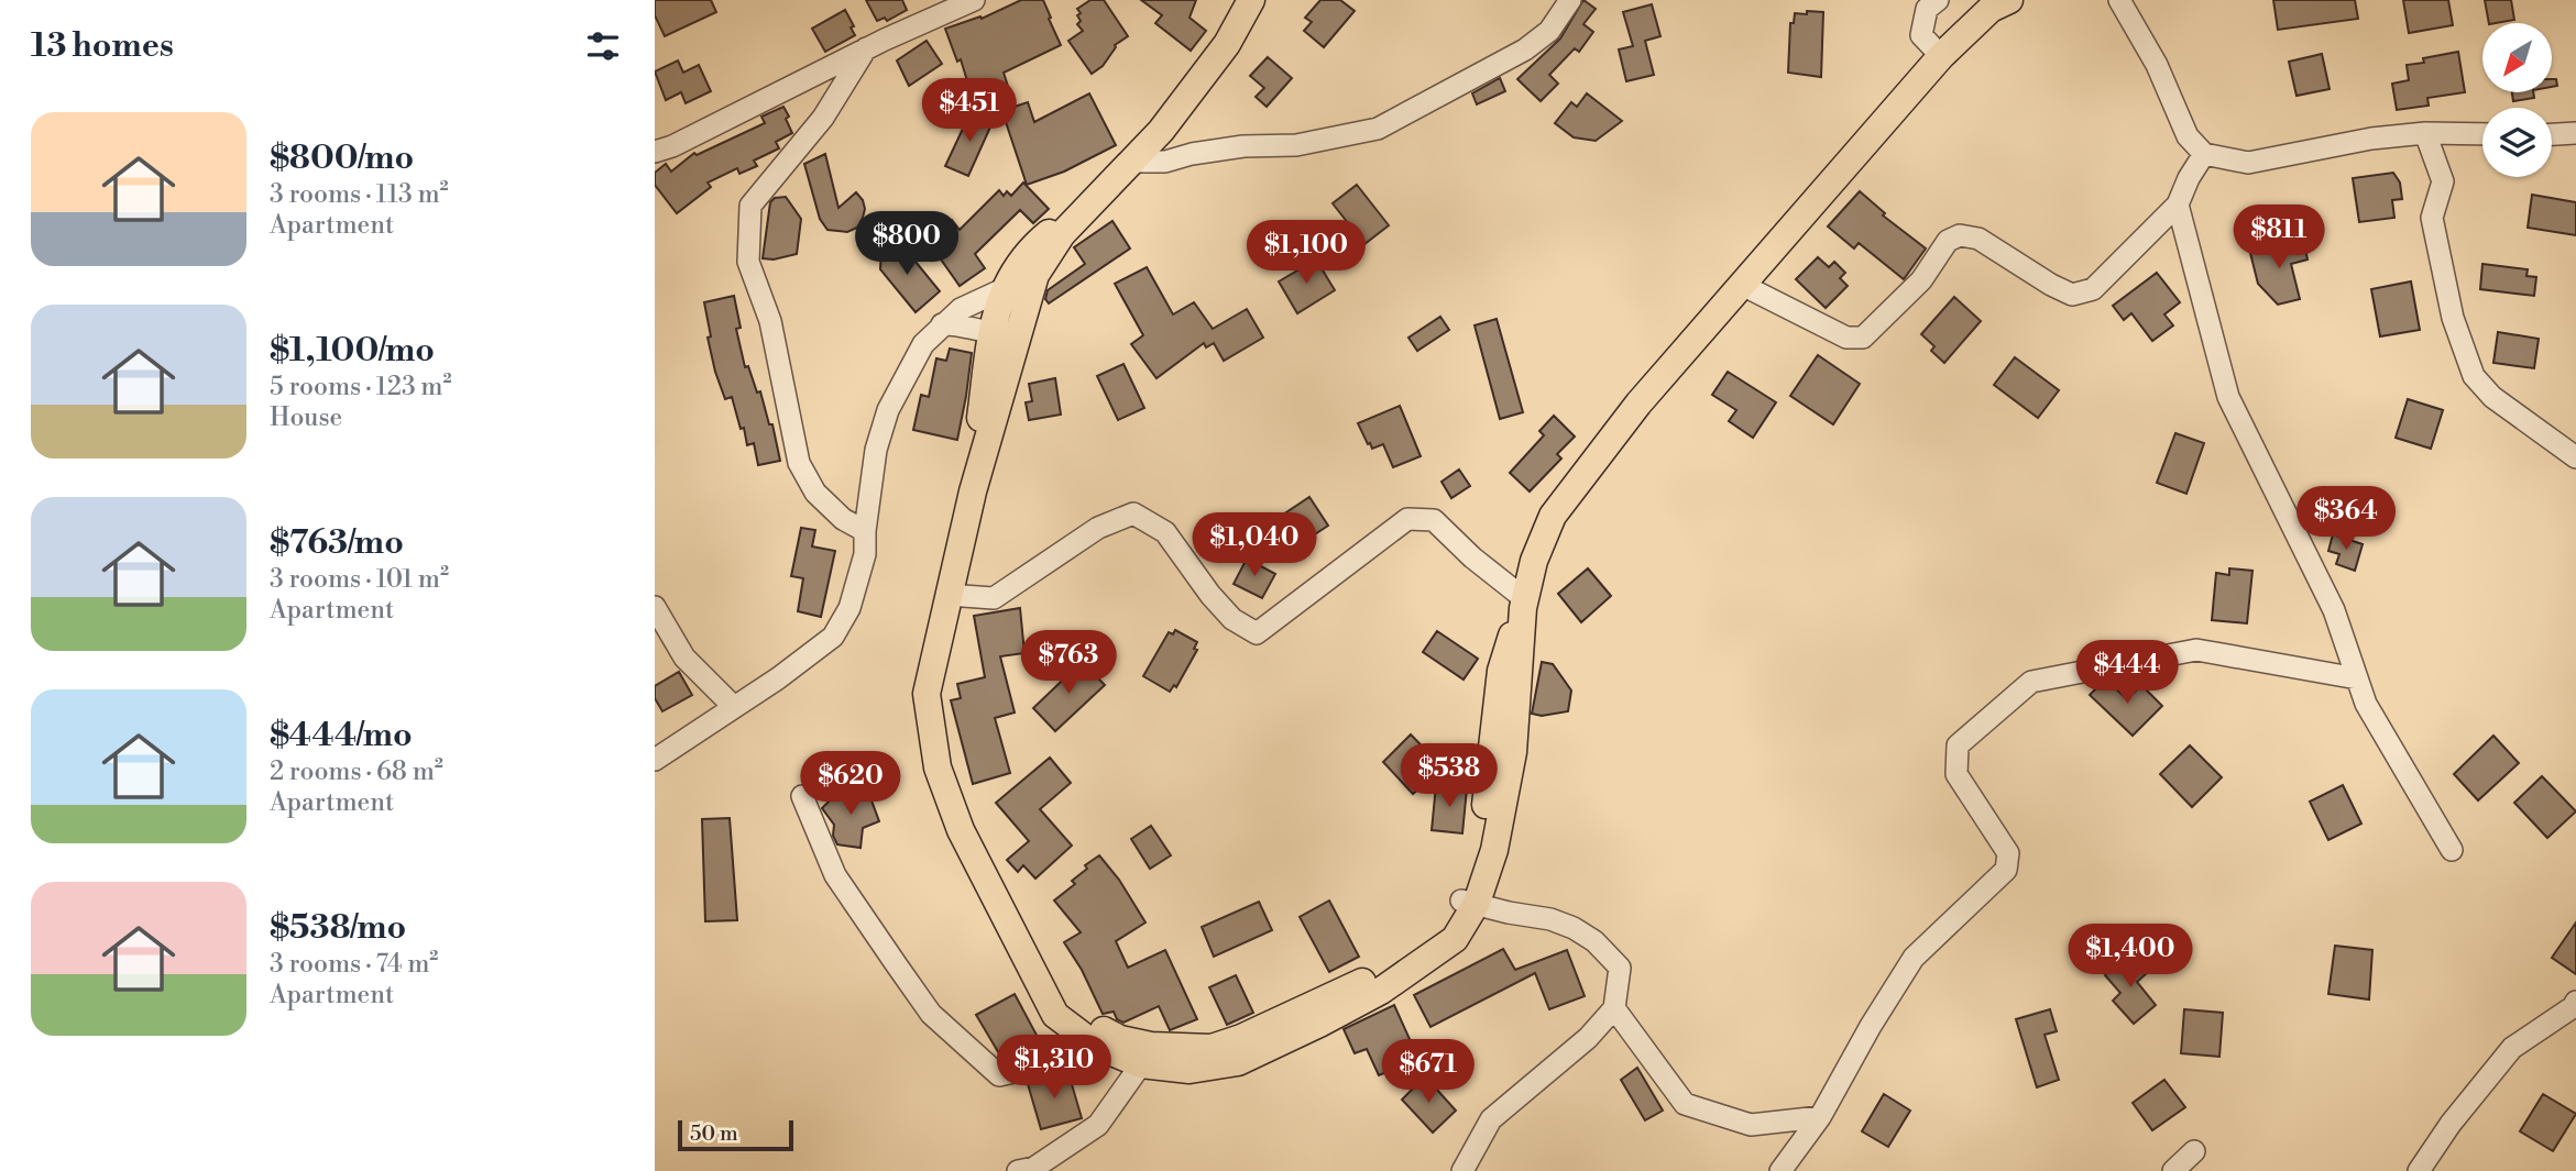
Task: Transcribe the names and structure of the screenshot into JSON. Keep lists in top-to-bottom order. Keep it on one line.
{"scale_bar":"50 m","north":"bottom left","page":{"heading":"13 homes","price":["$451","$811","$800","$1,100","$364","$1,040","$763","$444","$538","$620","$1,400","$1,310","$671"],"list":[{"name":"$800/mo","note":"3 rooms · 113 m² · Apartment"},{"name":"$1,100/mo","note":"5 rooms · 123 m² · House"},{"name":"$763/mo","note":"3 rooms · 101 m² · Apartment"},{"name":"$444/mo","note":"2 rooms · 68 m² · Apartment"},{"name":"$538/mo","note":"3 rooms · 74 m² · Apartment"}],"scale":"50 m"}}
